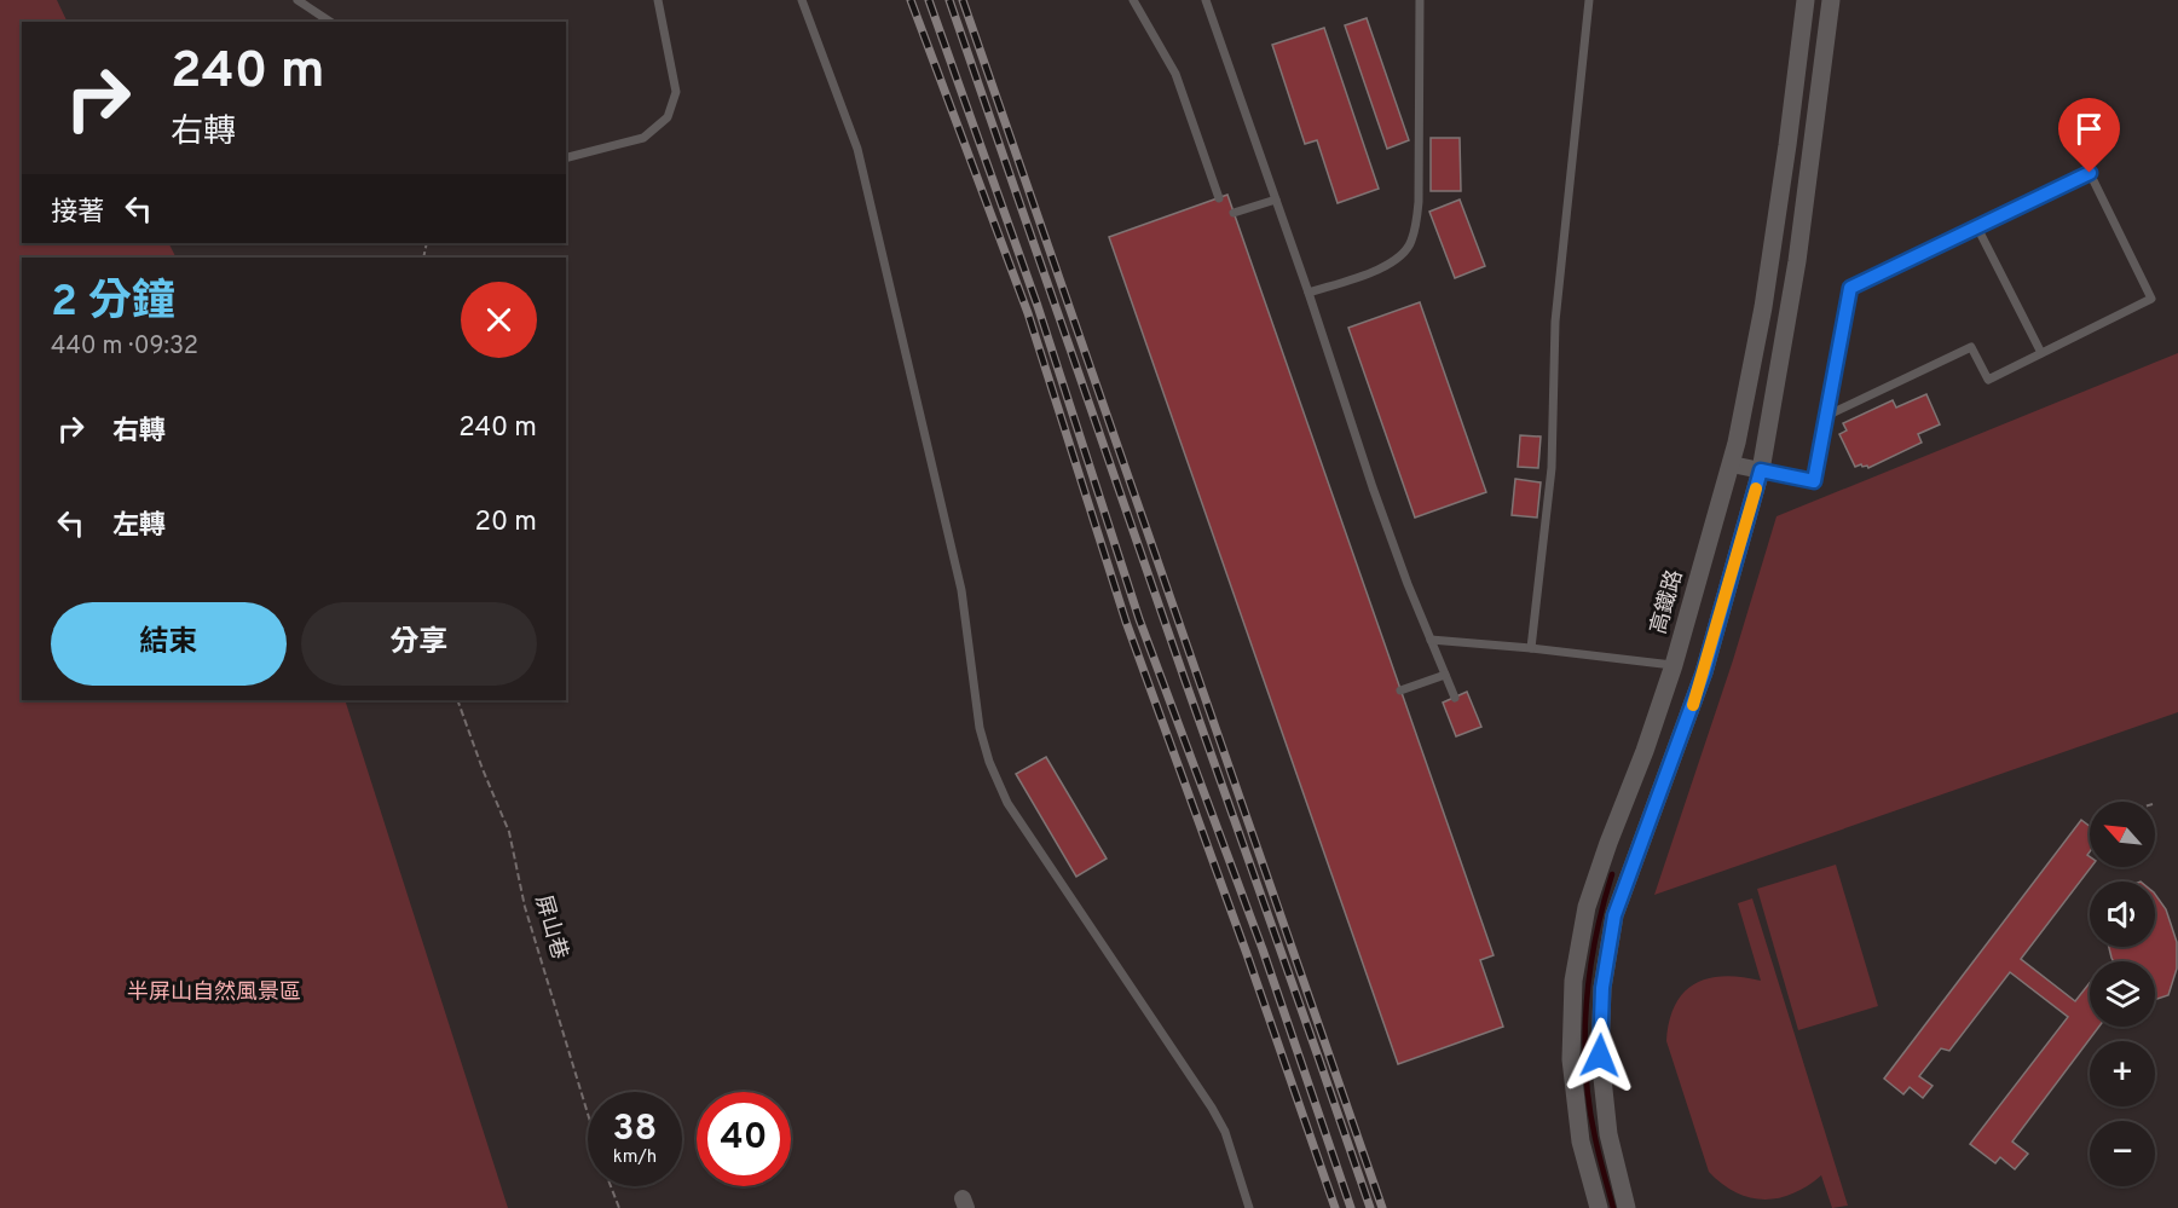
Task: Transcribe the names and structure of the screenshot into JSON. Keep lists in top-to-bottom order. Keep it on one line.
{"streets":{"street":["高鐵路"],"path":["屏山巷"]},"parks":["半屏山自然風景區"],"north":"top left","page":{"turn":["240 m","右轉"],"then":"接著","heading":["2 分鐘","440 m · 09:32"],"list":[{"name":"右轉","value":"240 m"},{"name":"左轉","value":"20 m"}],"buttons":["結束","分享"],"map_buttons":["+","−"],"speed":"38 km/h","limit":"40"}}
